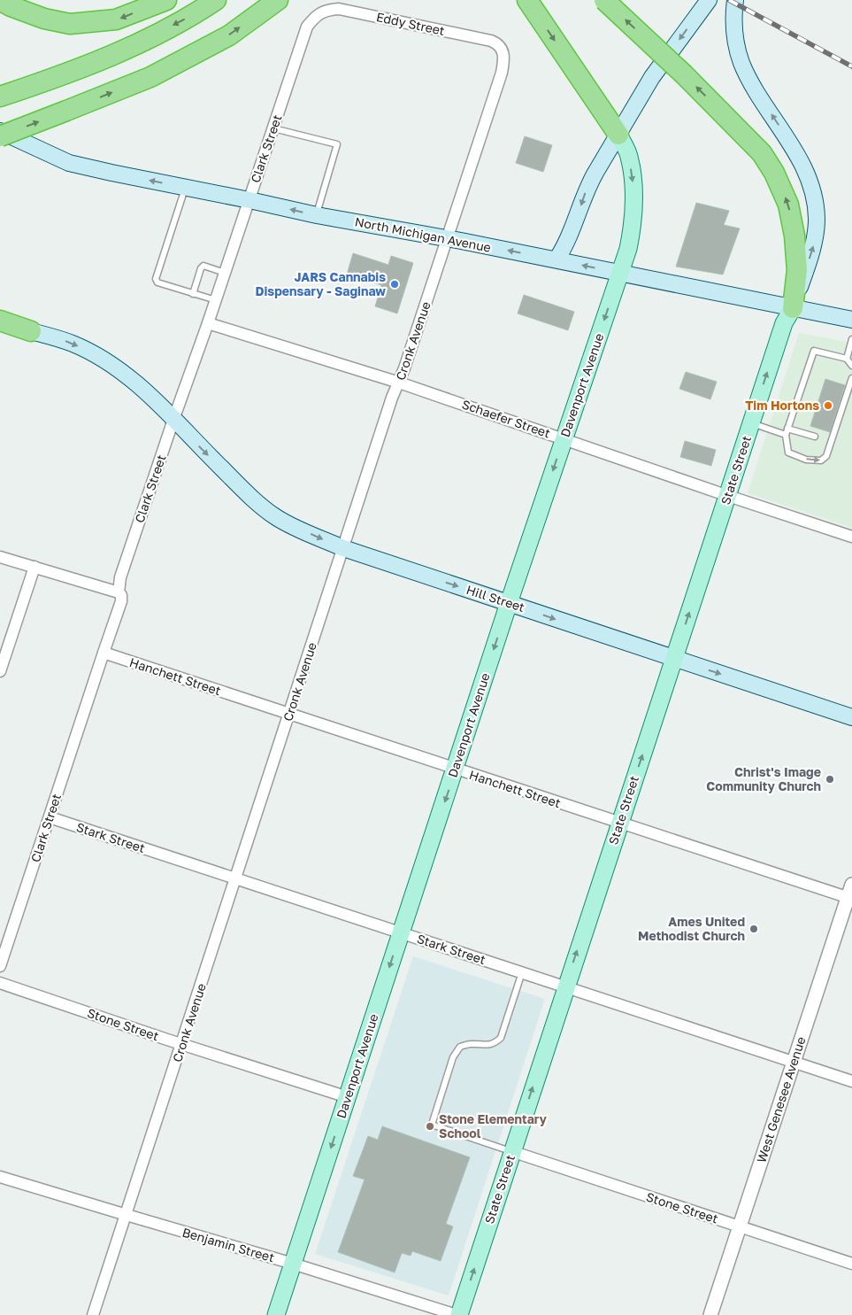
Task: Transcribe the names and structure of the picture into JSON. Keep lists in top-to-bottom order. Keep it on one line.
{"streets":{"main road":["North Michigan Avenue","Davenport Avenue","State Street","Hill Street"],"street":["Eddy Street","Clark Street","Cronk Avenue","Schaefer Street","Hanchett Street","Stark Street","Stone Street","West Genesee Avenue","Benjamin Street"]},"crossings":[["Eddy Street","Clark Street"],["Eddy Street","Cronk Avenue"],["Clark Street","North Michigan Avenue"],["Clark Street","Schaefer Street"],["Clark Street","Hill Street"],["Clark Street","Hanchett Street"],["Clark Street","Stark Street"],["North Michigan Avenue","Cronk Avenue"],["North Michigan Avenue","Davenport Avenue"],["North Michigan Avenue","State Street"],["Cronk Avenue","Schaefer Street"],["Cronk Avenue","Hill Street"],["Cronk Avenue","Hanchett Street"],["Cronk Avenue","Stark Street"],["Cronk Avenue","Stone Street"],["Cronk Avenue","Benjamin Street"],["Davenport Avenue","Schaefer Street"],["Davenport Avenue","Hill Street"],["Davenport Avenue","Hanchett Street"],["Davenport Avenue","Stark Street"],["Davenport Avenue","Stone Street"],["Davenport Avenue","Benjamin Street"],["Schaefer Street","State Street"],["State Street","Hill Street"],["State Street","Hanchett Street"],["State Street","Stark Street"],["State Street","Stone Street"],["State Street","Benjamin Street"],["Hanchett Street","West Genesee Avenue"],["Stark Street","West Genesee Avenue"],["Stone Street","West Genesee Avenue"]],"one_way":["North Michigan Avenue","Davenport Avenue","State Street","Hill Street"],"places":["JARS Cannabis Dispensary - Saginaw","Tim Hortons","Christ's Image Community Church","Ames United Methodist Church","Stone Elementary School"]}
